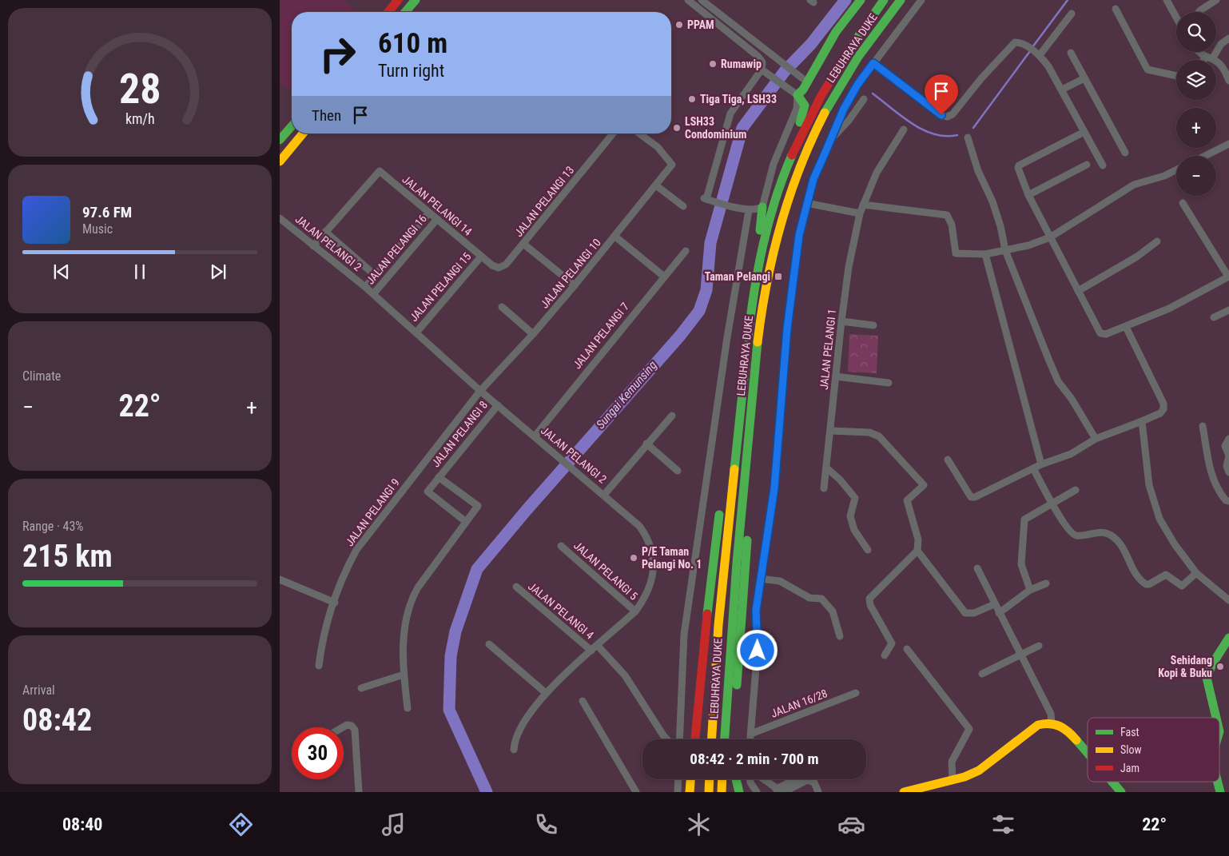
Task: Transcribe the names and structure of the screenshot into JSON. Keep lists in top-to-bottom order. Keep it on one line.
{"streets":{"main road":["LEBUHRAYA DUKE"],"street":["JALAN PELANGI 13","JALAN PELANGI 14","JALAN PELANGI 2","JALAN PELANGI 16","JALAN PELANGI 10","JALAN PELANGI 15","JALAN PELANGI 7","JALAN PELANGI 1","JALAN PELANGI 8","JALAN PELANGI 9","JALAN PELANGI 5","JALAN PELANGI 4","JALAN 16/28"]},"crossings":[["JALAN PELANGI 13","JALAN PELANGI 14"],["JALAN PELANGI 13","JALAN PELANGI 15"],["JALAN PELANGI 14","JALAN PELANGI 16"],["JALAN PELANGI 14","JALAN PELANGI 15"],["JALAN PELANGI 2","JALAN PELANGI 16"],["JALAN PELANGI 2","JALAN PELANGI 10"],["JALAN PELANGI 2","JALAN PELANGI 15"],["JALAN PELANGI 2","JALAN PELANGI 7"],["JALAN PELANGI 2","JALAN PELANGI 8"],["JALAN PELANGI 2","JALAN PELANGI 9"],["JALAN PELANGI 2","JALAN PELANGI 5"],["JALAN PELANGI 2","JALAN PELANGI 4"],["JALAN PELANGI 10","JALAN PELANGI 9"]],"water":["Sungai Kemunsing"],"places":{"other":["PPAM","Rumawip","Tiga Tiga, LSH33","LSH33 Condominium","P/E Taman Pelangi No. 1","Sehidang Kopi & Buku"],"transit":["Taman Pelangi"]},"legend":["Fast","Slow","Jam"],"page":{"map_buttons":["+","−"],"turn":["610 m","Turn right"],"then":"Then","song":["97.6 FM","Music"],"tile":["Climate",["Range · 43%","215 km"],["Arrival","08:42"]],"heat":["−","22°","+"],"limit":"30","trip":"08:42 · 2 min · 700 m","tabs":["08:40","22°"],"gauge":["28","km/h"]}}
